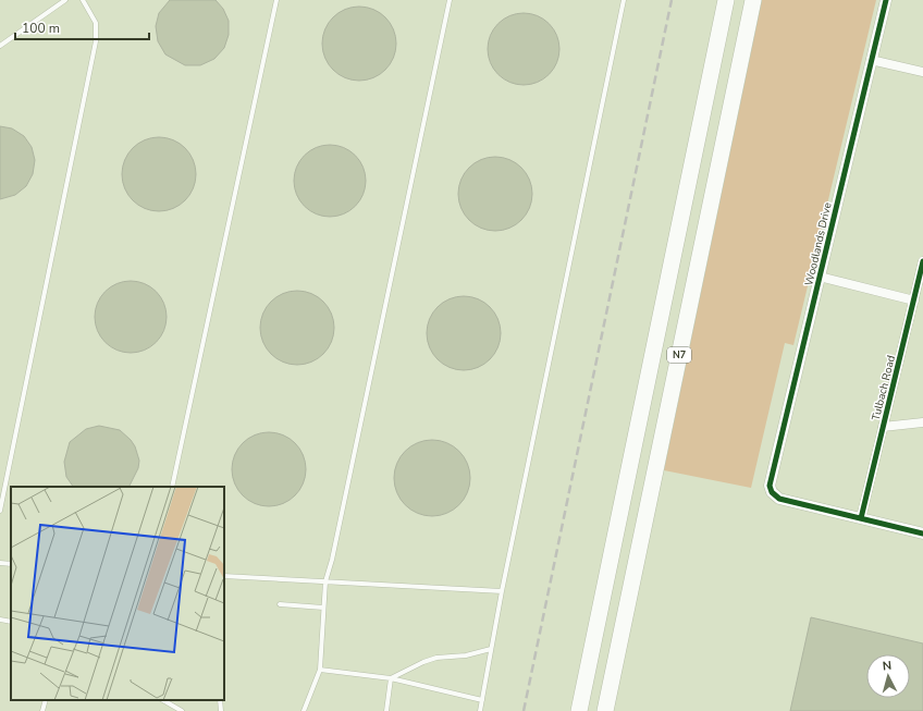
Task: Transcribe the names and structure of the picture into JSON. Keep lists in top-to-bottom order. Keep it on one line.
{"streets":{"highway":["N7"],"street":["Woodlands Drive","Tulbach Road"]},"crossings":[["Woodlands Drive","Tulbach Road"]],"scale_bar":"100 m","north":"top"}
